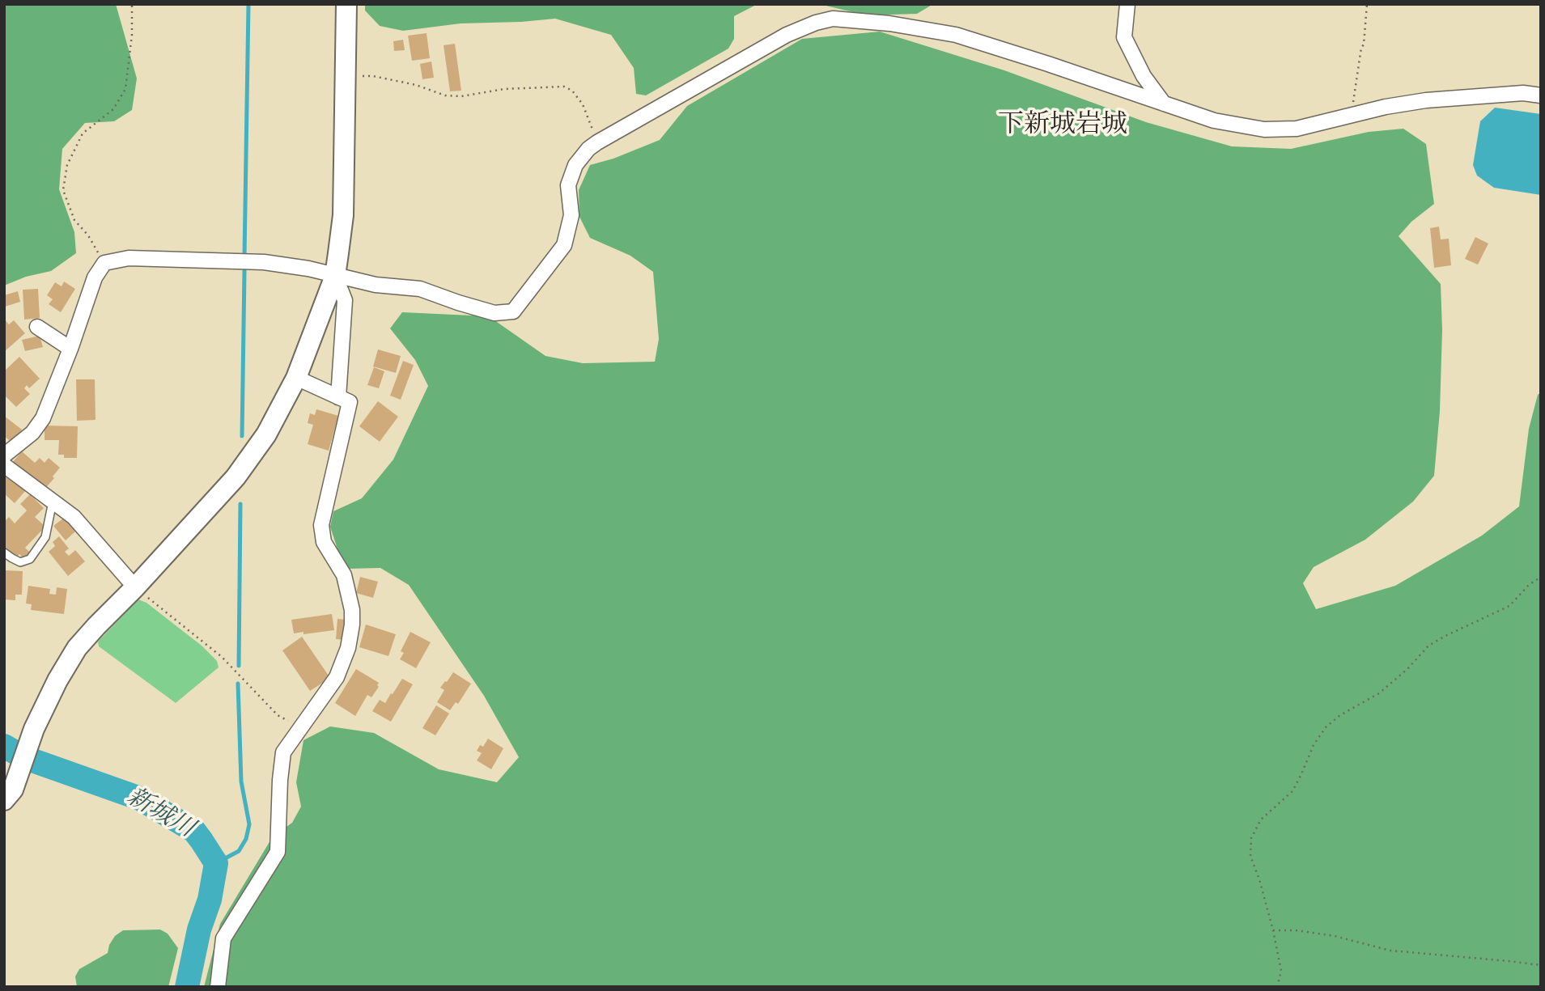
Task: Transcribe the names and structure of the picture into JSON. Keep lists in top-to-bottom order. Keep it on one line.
{"districts":["下新城岩城"],"water":["新城川"]}
